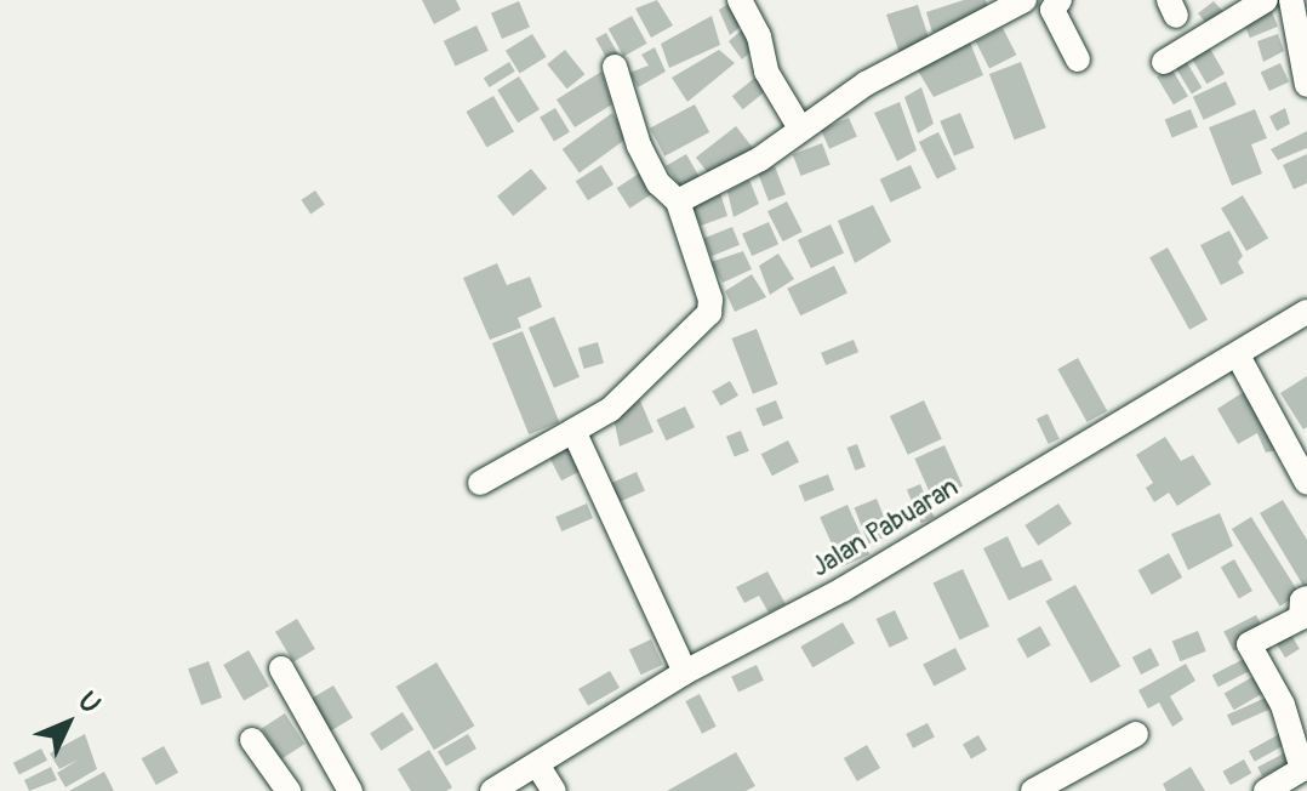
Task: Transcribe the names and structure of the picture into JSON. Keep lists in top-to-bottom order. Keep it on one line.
{"streets":{"street":["Jalan Pabuaran"]},"north":"top right"}
